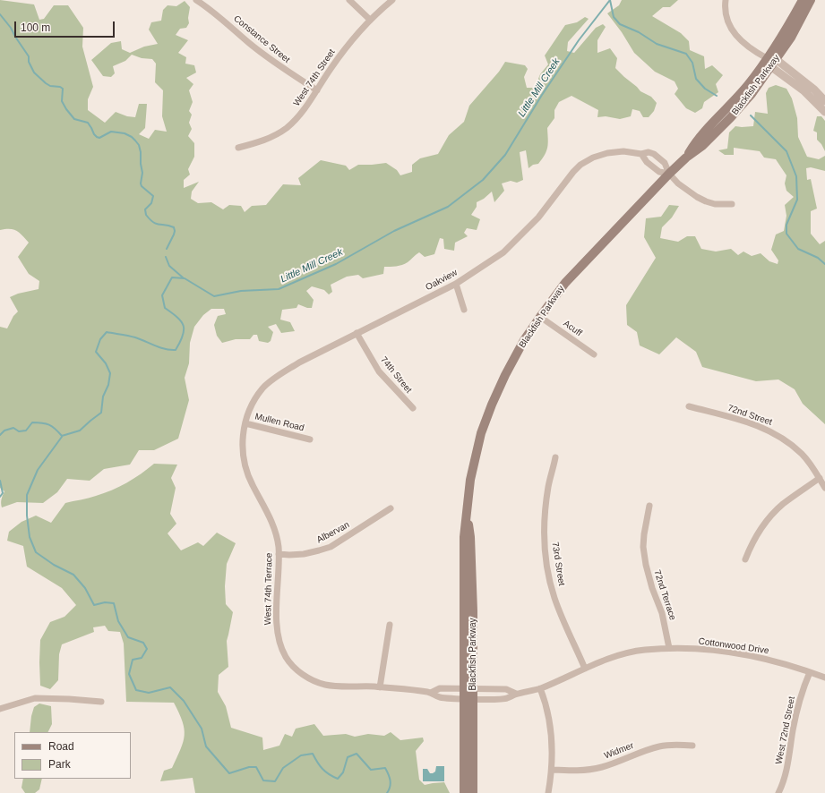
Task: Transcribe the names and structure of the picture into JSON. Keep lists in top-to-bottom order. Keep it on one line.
{"streets":{"main road":["Blackfish Parkway"],"street":["Constance Street","West 74th Street","Oakview","Acuff","74th Street","72nd Street","Mullen Road","Albervan","73rd Street","West 74th Terrace","72nd Terrace","Cottonwood Drive","West 72nd Street","Widmer"]},"crossings":[["Constance Street","West 74th Street"],["Blackfish Parkway","Oakview"],["Blackfish Parkway","Acuff"],["Blackfish Parkway","Cottonwood Drive"],["Oakview","74th Street"],["Oakview","Mullen Road"],["Oakview","West 74th Terrace"],["Mullen Road","West 74th Terrace"],["Albervan","West 74th Terrace"],["73rd Street","Cottonwood Drive"],["West 74th Terrace","Cottonwood Drive"],["72nd Terrace","Cottonwood Drive"],["Cottonwood Drive","West 72nd Street"]],"water":["Little Mill Creek"],"legend":["Road","Park"],"scale_bar":"100 m"}
